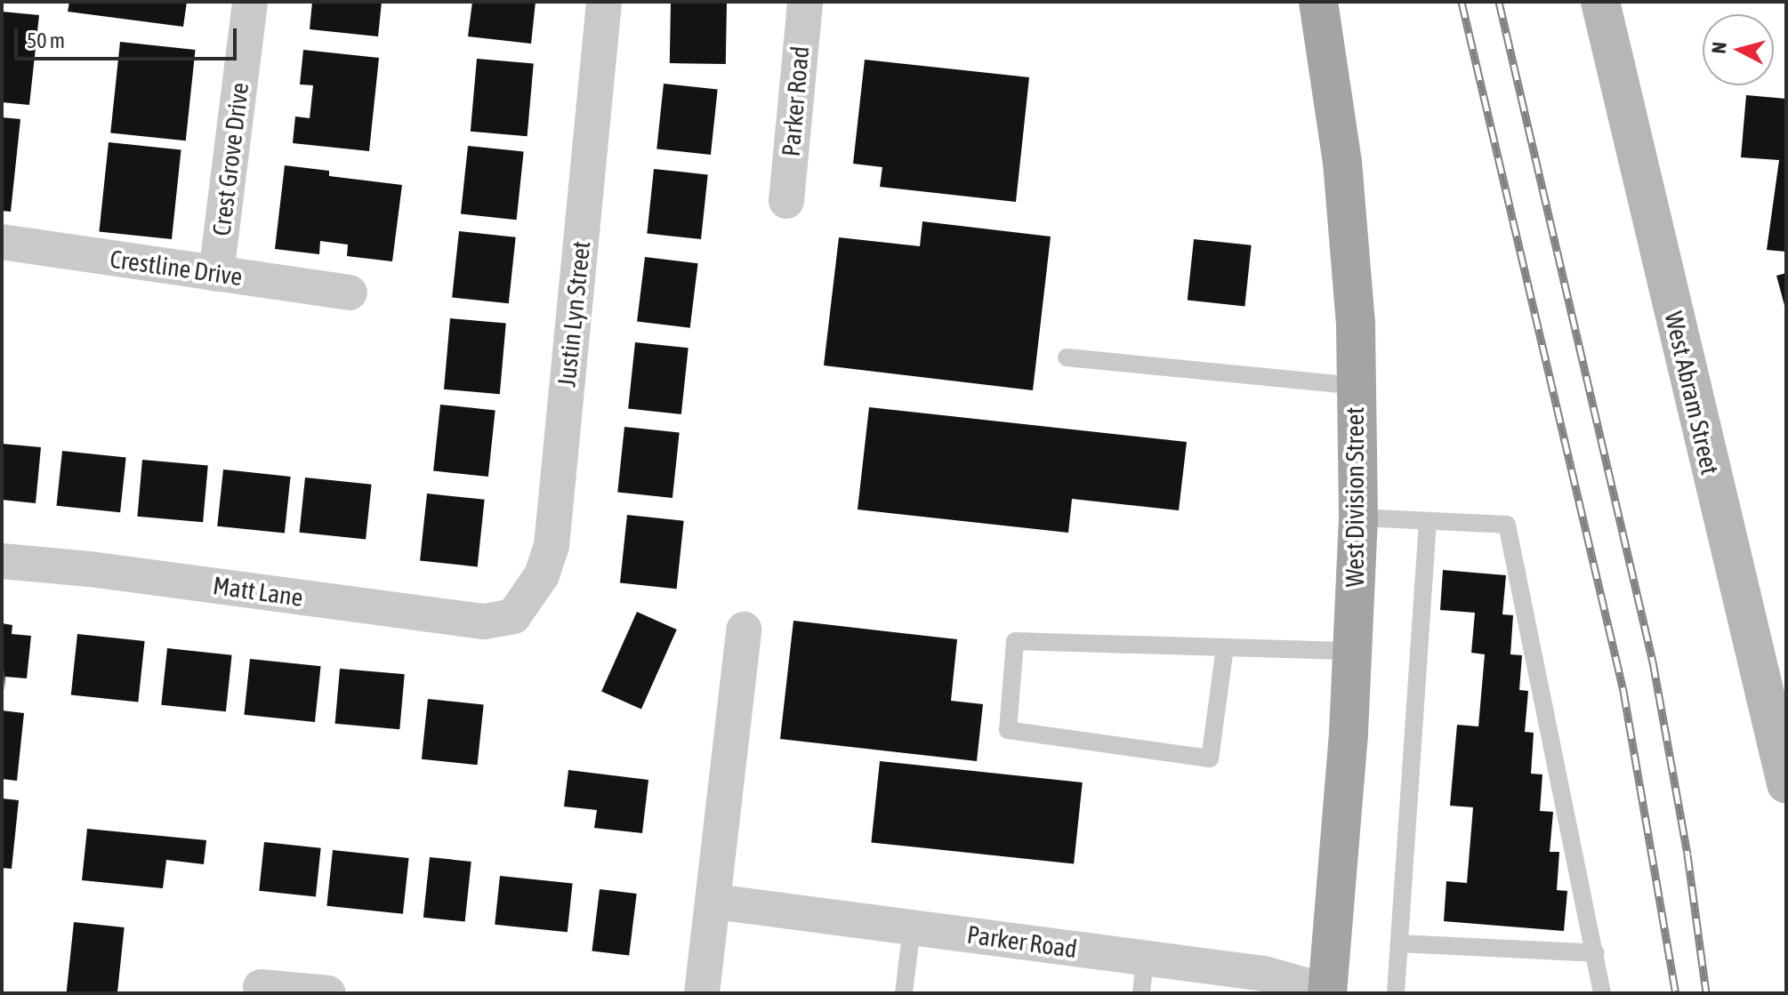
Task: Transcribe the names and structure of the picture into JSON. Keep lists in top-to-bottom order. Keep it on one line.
{"streets":{"main road":["West Abram Street","West Division Street"],"street":["Parker Road","Crest Grove Drive","Crestline Drive","Justin Lyn Street","Matt Lane"]},"crossings":[["Parker Road","West Division Street"],["Crest Grove Drive","Crestline Drive"],["Justin Lyn Street","Matt Lane"]],"scale_bar":"50 m","north":"left"}
